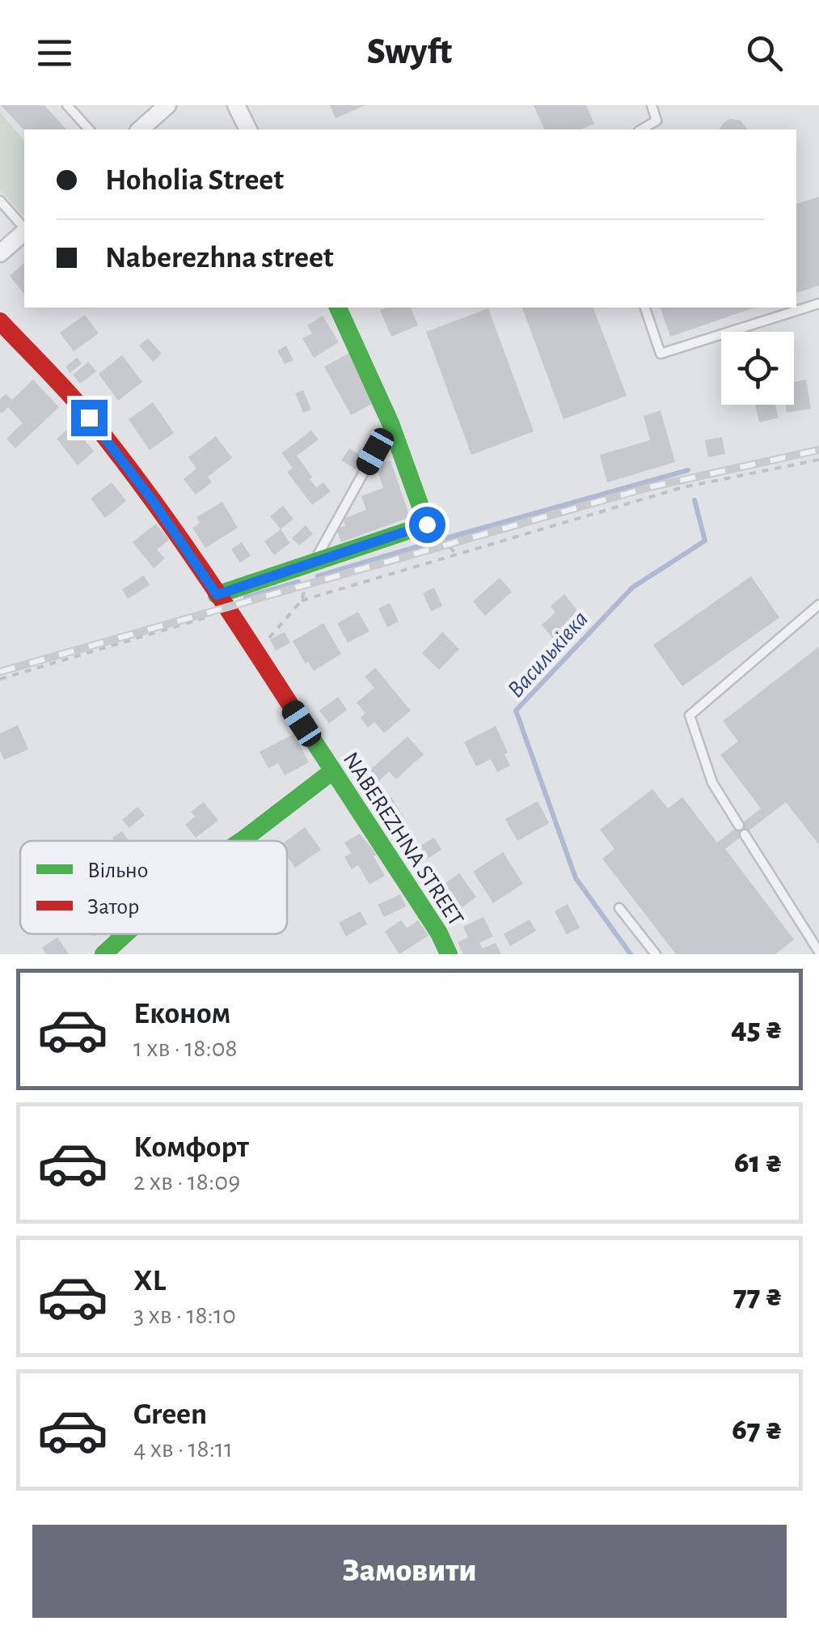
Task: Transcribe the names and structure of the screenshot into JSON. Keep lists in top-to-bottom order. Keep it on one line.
{"streets":{"street":["NABEREZHNA STREET"]},"water":["Васильківка"],"legend":["Вільно","Затор"],"page":{"header":"Swyft","banner":["Hoholia Street","Naberezhna street"],"list":[{"name":"Економ","note":"1 хв · 18:08","value":"45 ₴"},{"name":"Комфорт","note":"2 хв · 18:09","value":"61 ₴"},{"name":"XL","note":"3 хв · 18:10","value":"77 ₴"},{"name":"Green","note":"4 хв · 18:11","value":"67 ₴"}],"buttons":"Замовити"}}
